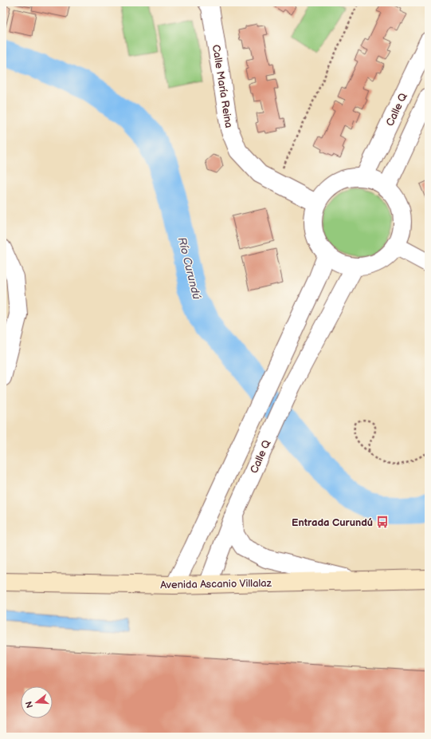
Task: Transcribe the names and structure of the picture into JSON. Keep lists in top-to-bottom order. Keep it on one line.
{"streets":{"main road":["Avenida Ascanio Villalaz"],"street":["Calle María Reina","Calle Q"]},"crossings":[["Calle María Reina","Calle Q"],["Calle Q","Avenida Ascanio Villalaz"]],"water":["Río Curundú"],"places":{"bus stop":["Entrada Curundú"]},"north":"left"}
